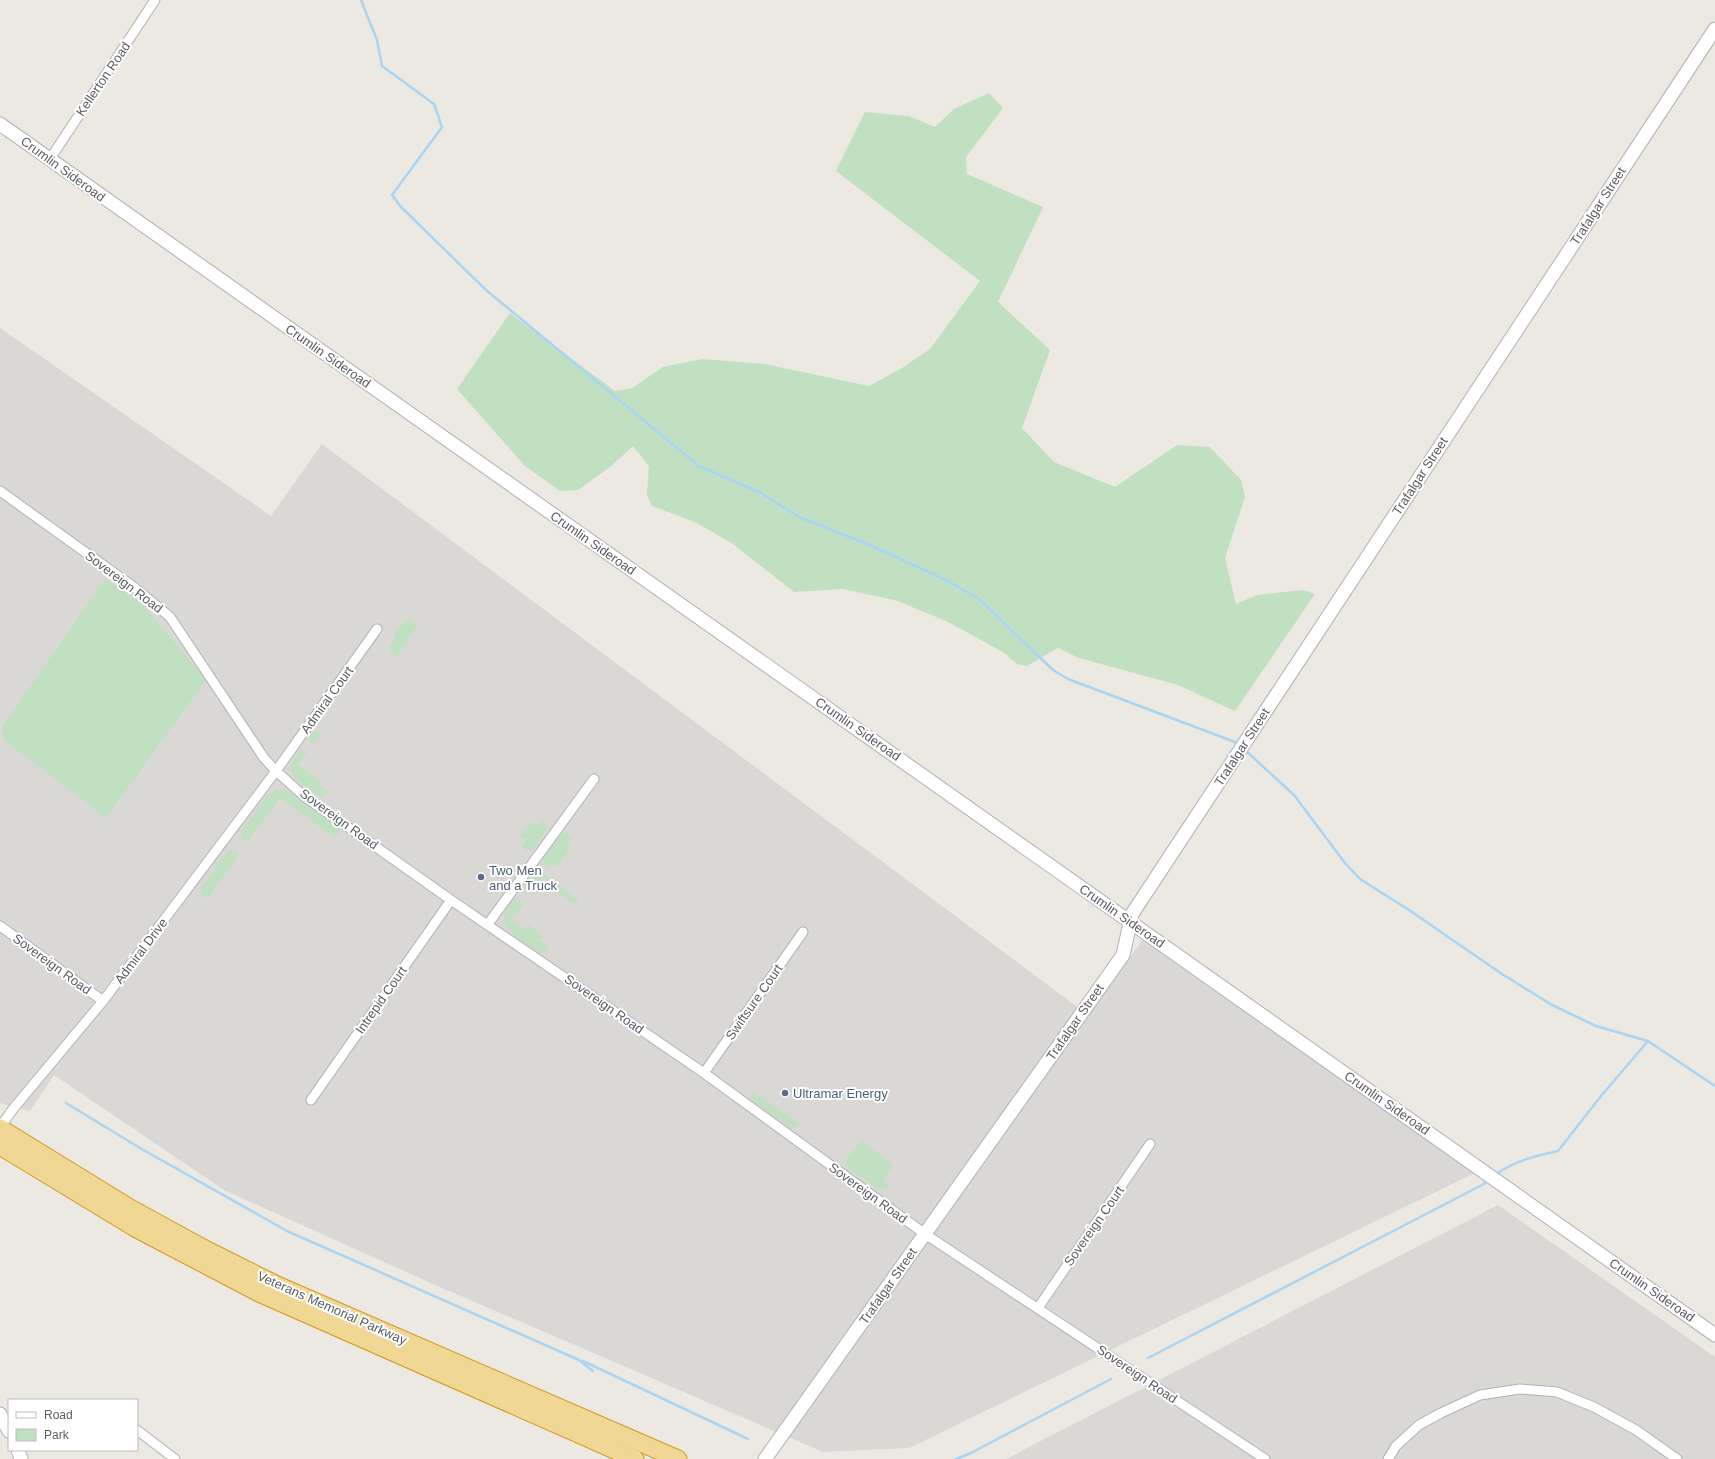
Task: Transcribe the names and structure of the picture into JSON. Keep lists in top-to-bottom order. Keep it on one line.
{"streets":{"highway":["Veterans Memorial Parkway"],"street":["Kellerton Road","Crumlin Sideroad","Trafalgar Street","Sovereign Road","Admiral Court","Admiral Drive","Intrepid Court","Swiftsure Court","Sovereign Court"]},"crossings":[["Kellerton Road","Crumlin Sideroad"],["Crumlin Sideroad","Trafalgar Street"],["Trafalgar Street","Sovereign Road"],["Sovereign Road","Admiral Court"],["Sovereign Road","Admiral Drive"],["Sovereign Road","Intrepid Court"],["Sovereign Road","Swiftsure Court"],["Sovereign Road","Sovereign Court"],["Admiral Court","Admiral Drive"],["Admiral Drive","Veterans Memorial Parkway"]],"places":["Two Men and a Truck","Ultramar Energy"],"legend":["Road","Park"]}
